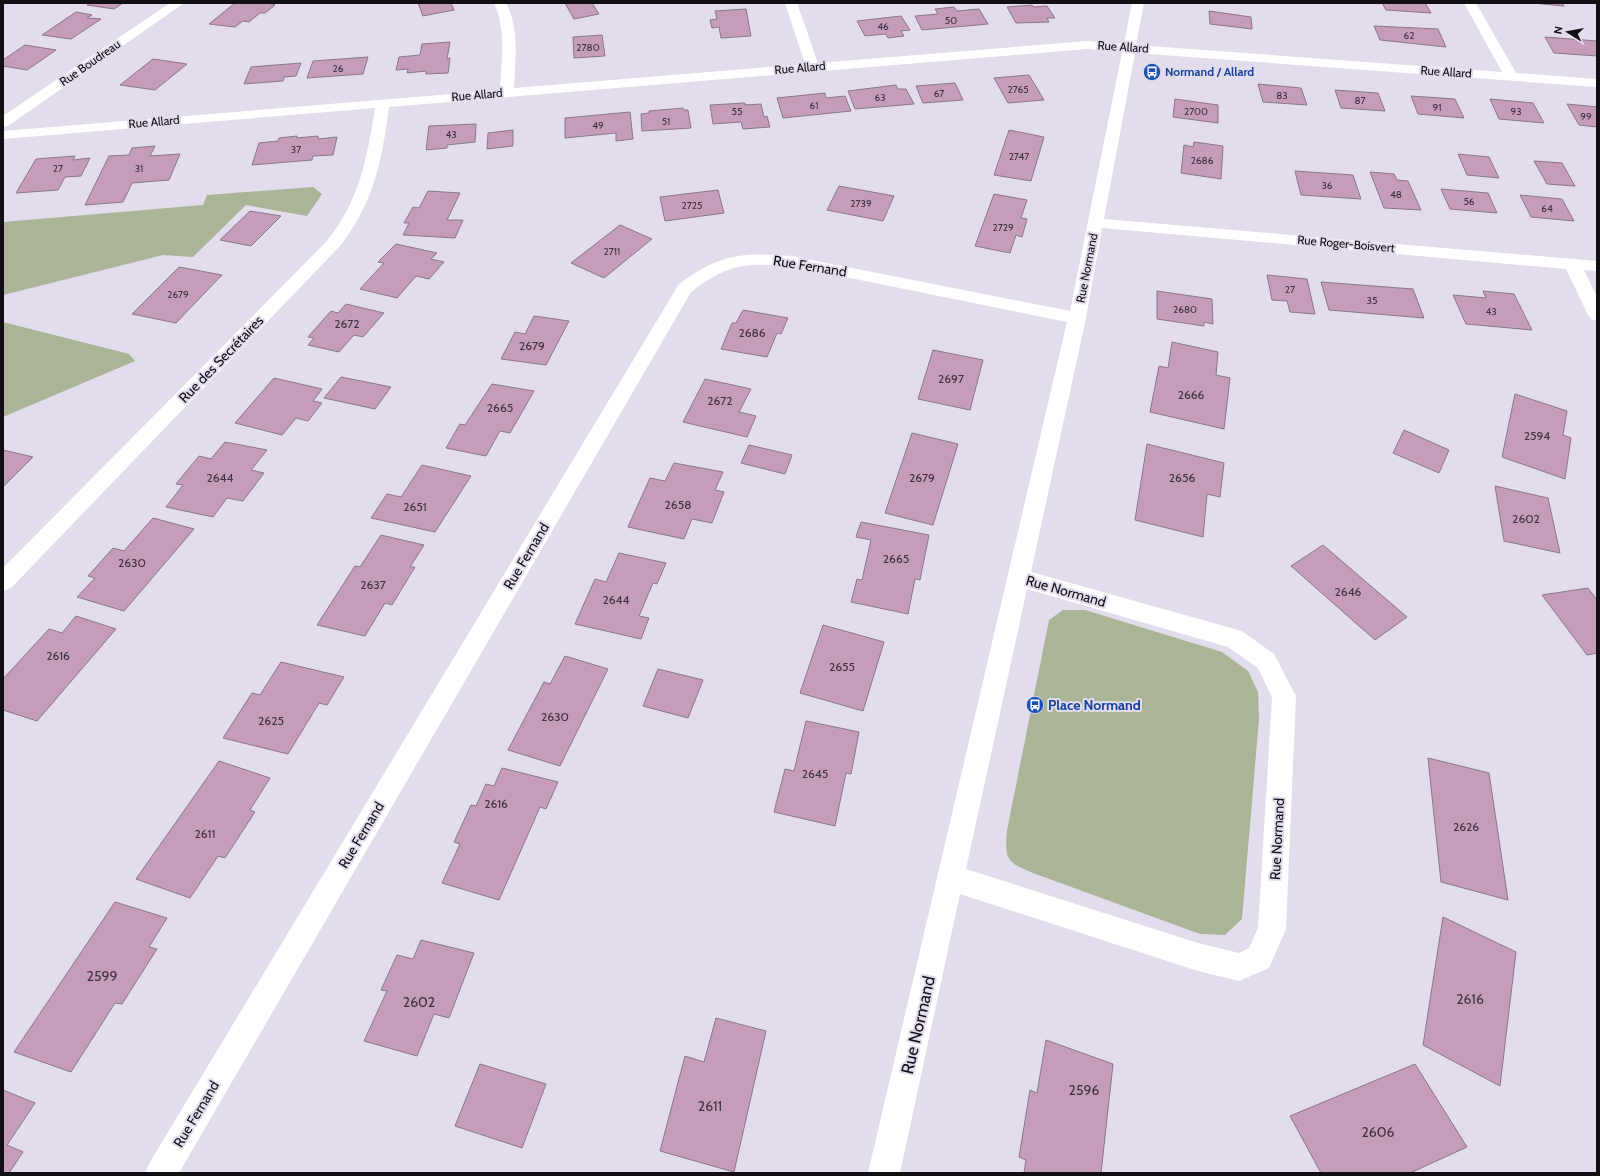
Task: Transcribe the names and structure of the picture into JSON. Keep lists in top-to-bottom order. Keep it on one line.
{"streets":{"street":["Rue Allard","Rue Boudreau","Rue Roger-Boisvert","Rue Fernand","Rue Normand","Rue des Secrétaires"]},"crossings":[["Rue Allard","Rue Normand"],["Rue Allard","Rue des Secrétaires"],["Rue Roger-Boisvert","Rue Normand"],["Rue Fernand","Rue Normand"]],"places":{"bus stop":["Normand / Allard","Place Normand"]},"house_numbers":["50","46","62","2780","26","2765","67","83","63","87","61","91","55","2700","93","99","51","49","43","37","2747","2686","27","31","36","48","56","2739","2725","64","2729","2711","27","2679","35","2680","43","2672","2686","2679","2697","2666","2672","2665","2594","2644","2679","2656","2658","2651","2602","2665","2630","2637","2646","2644","2616","2655","2630","2625","2645","2616","2626","2611","2599","2616","2602","2596","2611","2606"],"north":"left"}
